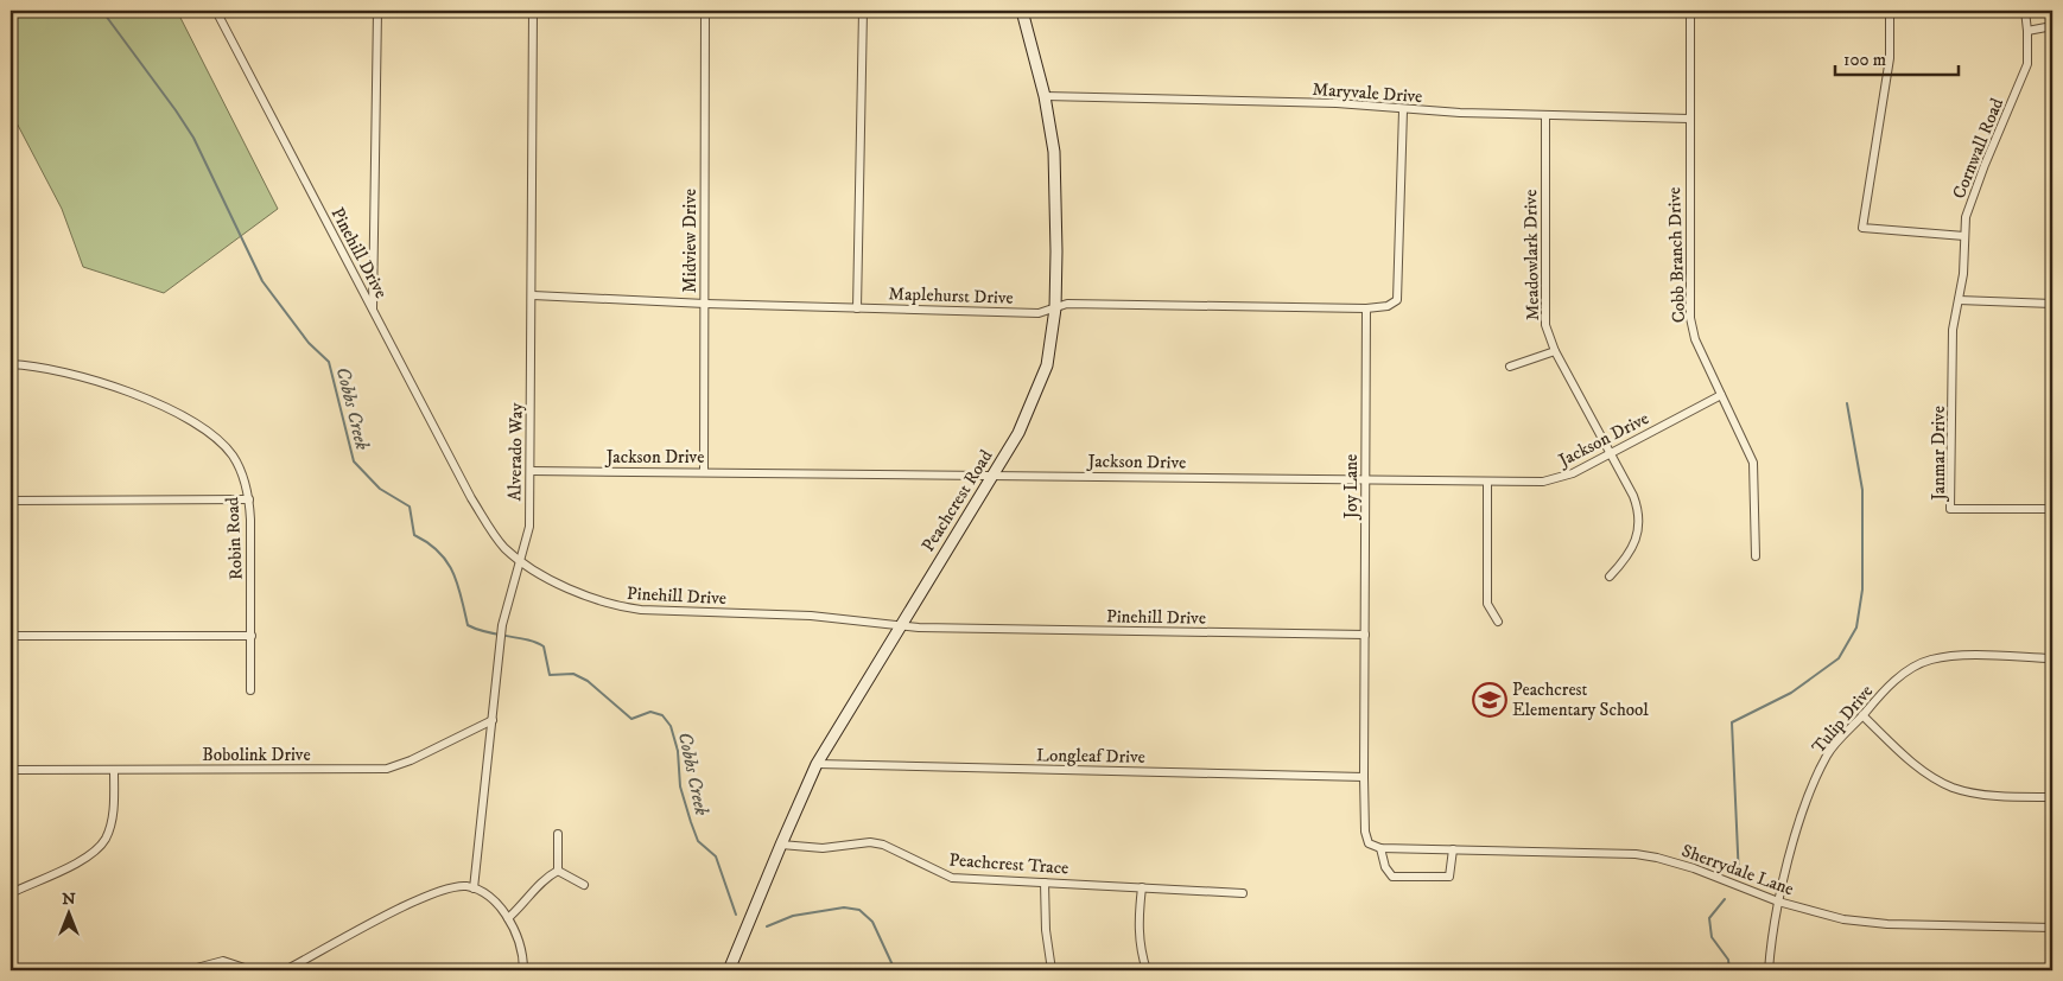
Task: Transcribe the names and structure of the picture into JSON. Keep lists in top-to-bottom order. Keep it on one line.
{"streets":{"street":["Maryvale Drive","Cornwall Road","Midview Drive","Pinehill Drive","Meadowlark Drive","Cobb Branch Drive","Maplehurst Drive","Jackson Drive","Alverado Way","Janmar Drive","Joy Lane","Peachcrest Road","Robin Road","Tulip Drive","Bobolink Drive","Longleaf Drive","Peachcrest Trace","Sherrydale Lane"]},"crossings":[["Maryvale Drive","Meadowlark Drive"],["Maryvale Drive","Cobb Branch Drive"],["Maryvale Drive","Peachcrest Road"],["Cornwall Road","Janmar Drive"],["Midview Drive","Maplehurst Drive"],["Midview Drive","Jackson Drive"],["Pinehill Drive","Alverado Way"],["Pinehill Drive","Joy Lane"],["Pinehill Drive","Peachcrest Road"],["Meadowlark Drive","Jackson Drive"],["Cobb Branch Drive","Jackson Drive"],["Maplehurst Drive","Alverado Way"],["Maplehurst Drive","Joy Lane"],["Maplehurst Drive","Peachcrest Road"],["Jackson Drive","Alverado Way"],["Jackson Drive","Joy Lane"],["Jackson Drive","Peachcrest Road"],["Alverado Way","Bobolink Drive"],["Joy Lane","Longleaf Drive"],["Joy Lane","Sherrydale Lane"],["Peachcrest Road","Longleaf Drive"],["Peachcrest Road","Peachcrest Trace"],["Tulip Drive","Sherrydale Lane"]],"water":["Cobbs Creek"],"places":{"school or university":["Peachcrest Elementary School"]},"scale_bar":"100 m","north":"top"}
